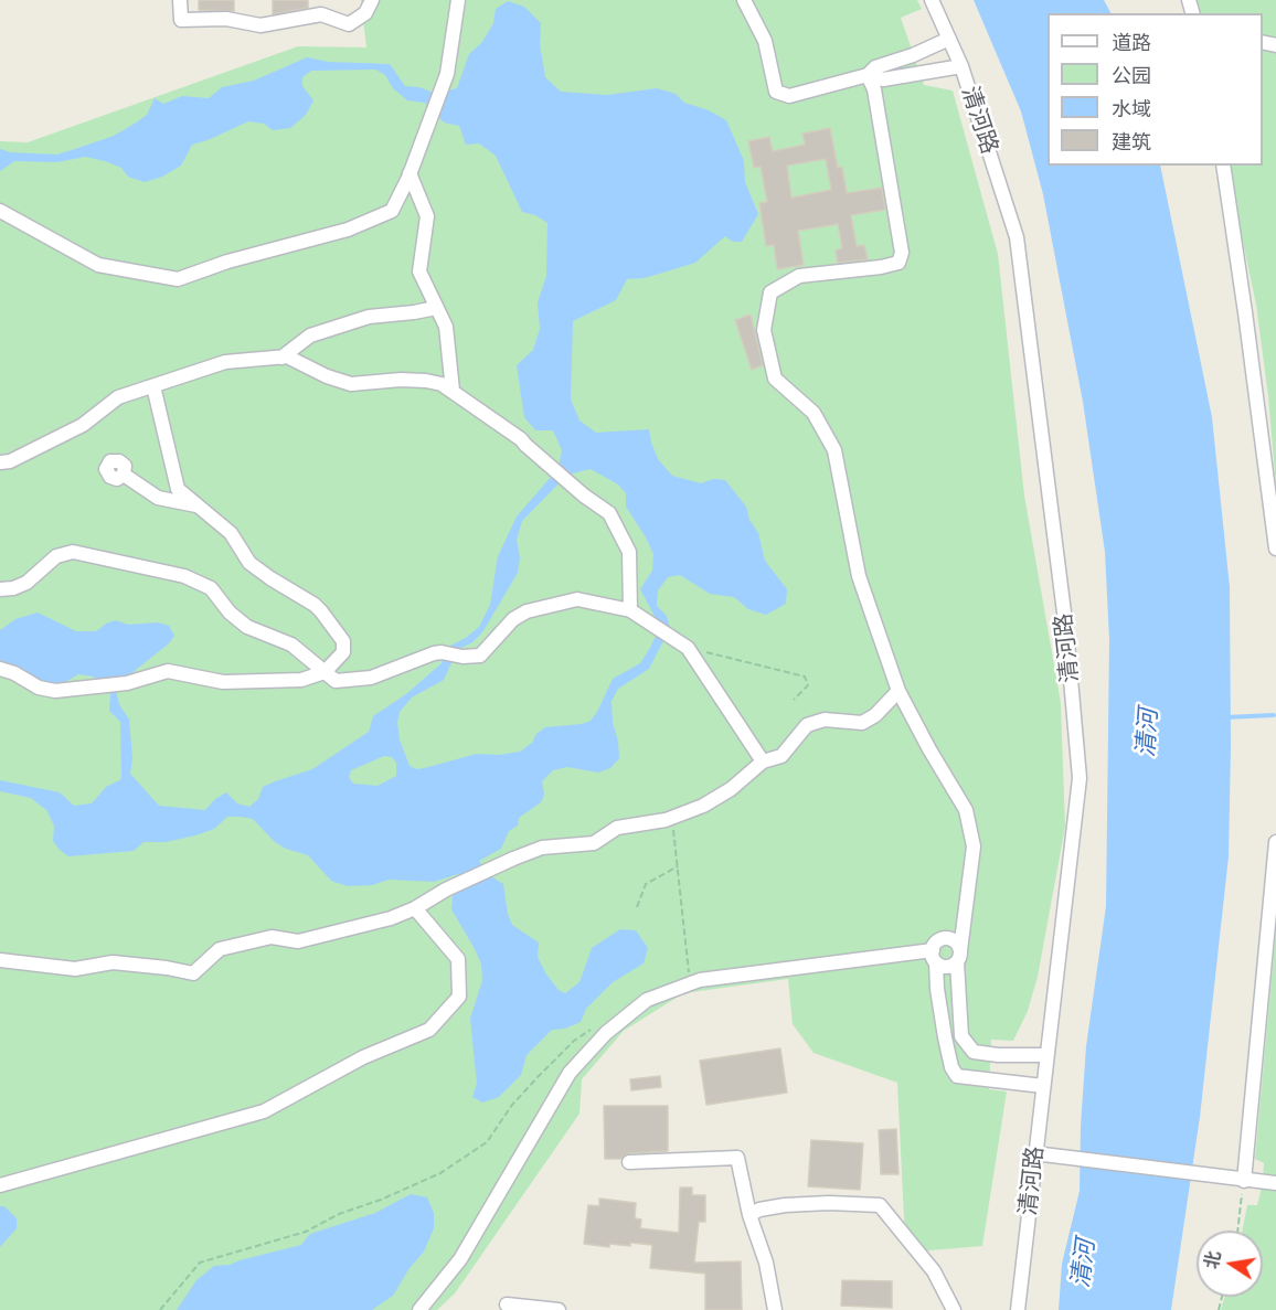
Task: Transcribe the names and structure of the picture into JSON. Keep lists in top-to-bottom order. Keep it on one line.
{"streets":{"street":["清河路"]},"water":["清河"],"legend":["道路","公园","水域","建筑"],"north":"left"}
